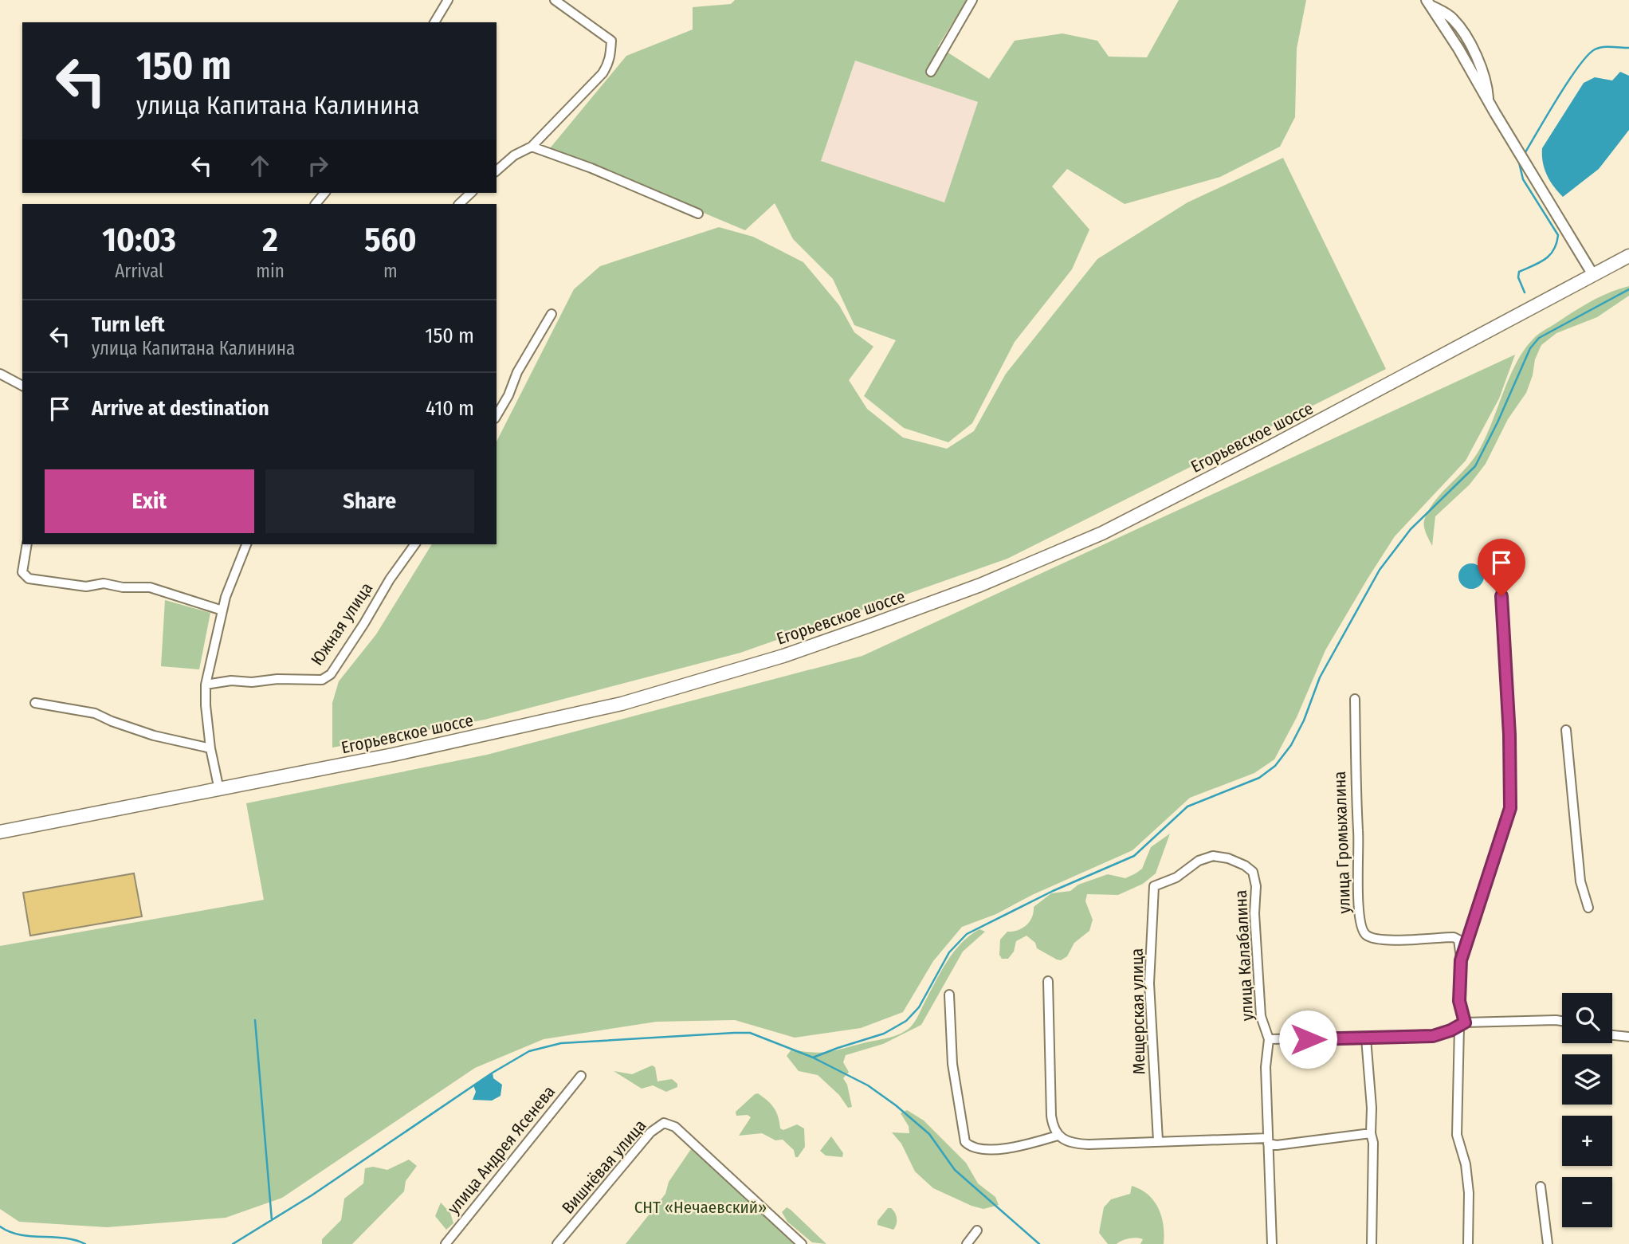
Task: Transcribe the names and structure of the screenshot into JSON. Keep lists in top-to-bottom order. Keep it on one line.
{"streets":{"main road":["Егорьевское шоссе"],"street":["Южная улица","улица Громыхалина","улица Калабалина","Мещерская улица","улица Андрея Ясенева","Вишнёвая улица"]},"crossings":[["улица Калабалина","Мещерская улица"]],"parks":["СНТ «Нечаевский»"],"page":{"turn":["150 m","улица Капитана Калинина"],"eta":["10:03","Arrival","2","min","560","m"],"list":[{"name":"Turn left","note":"улица Капитана Калинина","value":"150 m"},{"name":"Arrive at destination","value":"410 m"}],"buttons":["Exit","Share"],"map_buttons":["+","−"]}}
